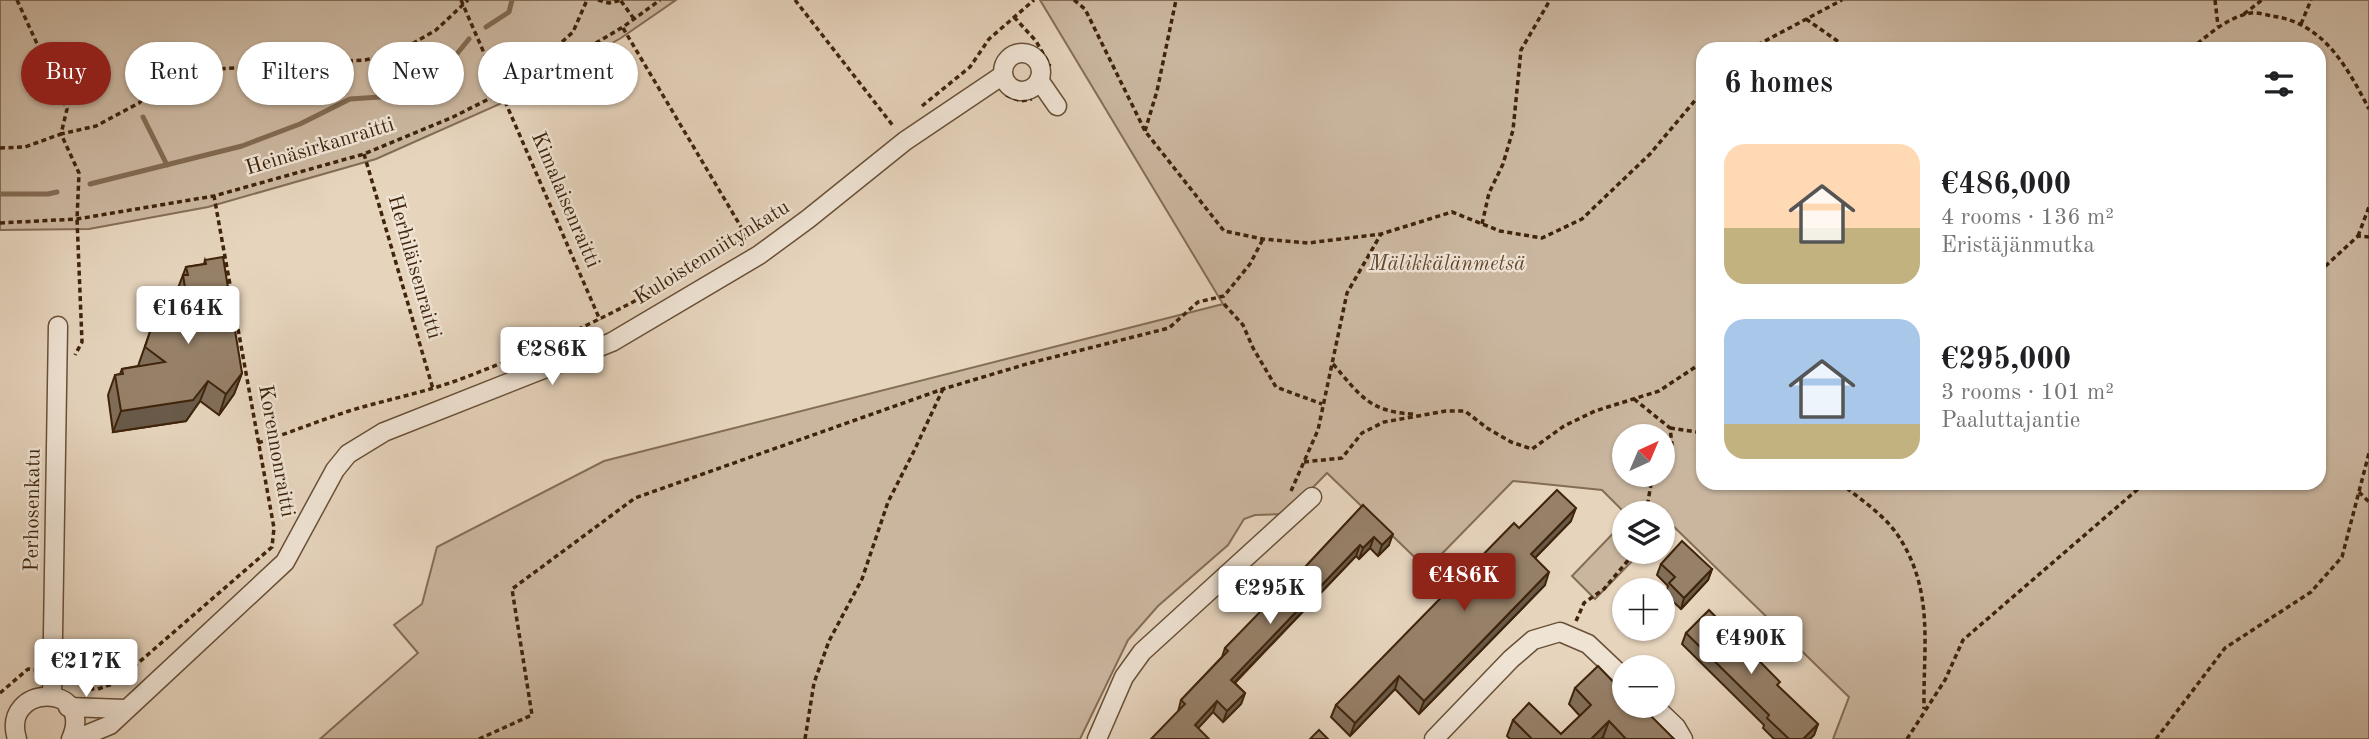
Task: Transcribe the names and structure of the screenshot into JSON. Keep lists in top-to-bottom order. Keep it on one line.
{"streets":{"street":["Kuloistenniitynkatu","Perhosenkatu"],"path":["Heinäsirkanraitti","Kimalaisenraitti","Herhiläisenraitti","Korennonraitti"]},"crossings":[["Heinäsirkanraitti","Herhiläisenraitti"],["Heinäsirkanraitti","Korennonraitti"]],"parks":["Mälikkälänmetsä"],"north":"top right","page":{"chip":["Buy","Rent","Filters","New","Apartment"],"heading":"6 homes","list":[{"name":"€486,000","note":"4 rooms · 136 m² · Eristäjänmutka"},{"name":"€295,000","note":"3 rooms · 101 m² · Paaluttajantie"}],"price":["€164K","€286K","€486K","€295K","€490K","€217K"],"map_buttons":["+","−"]}}
